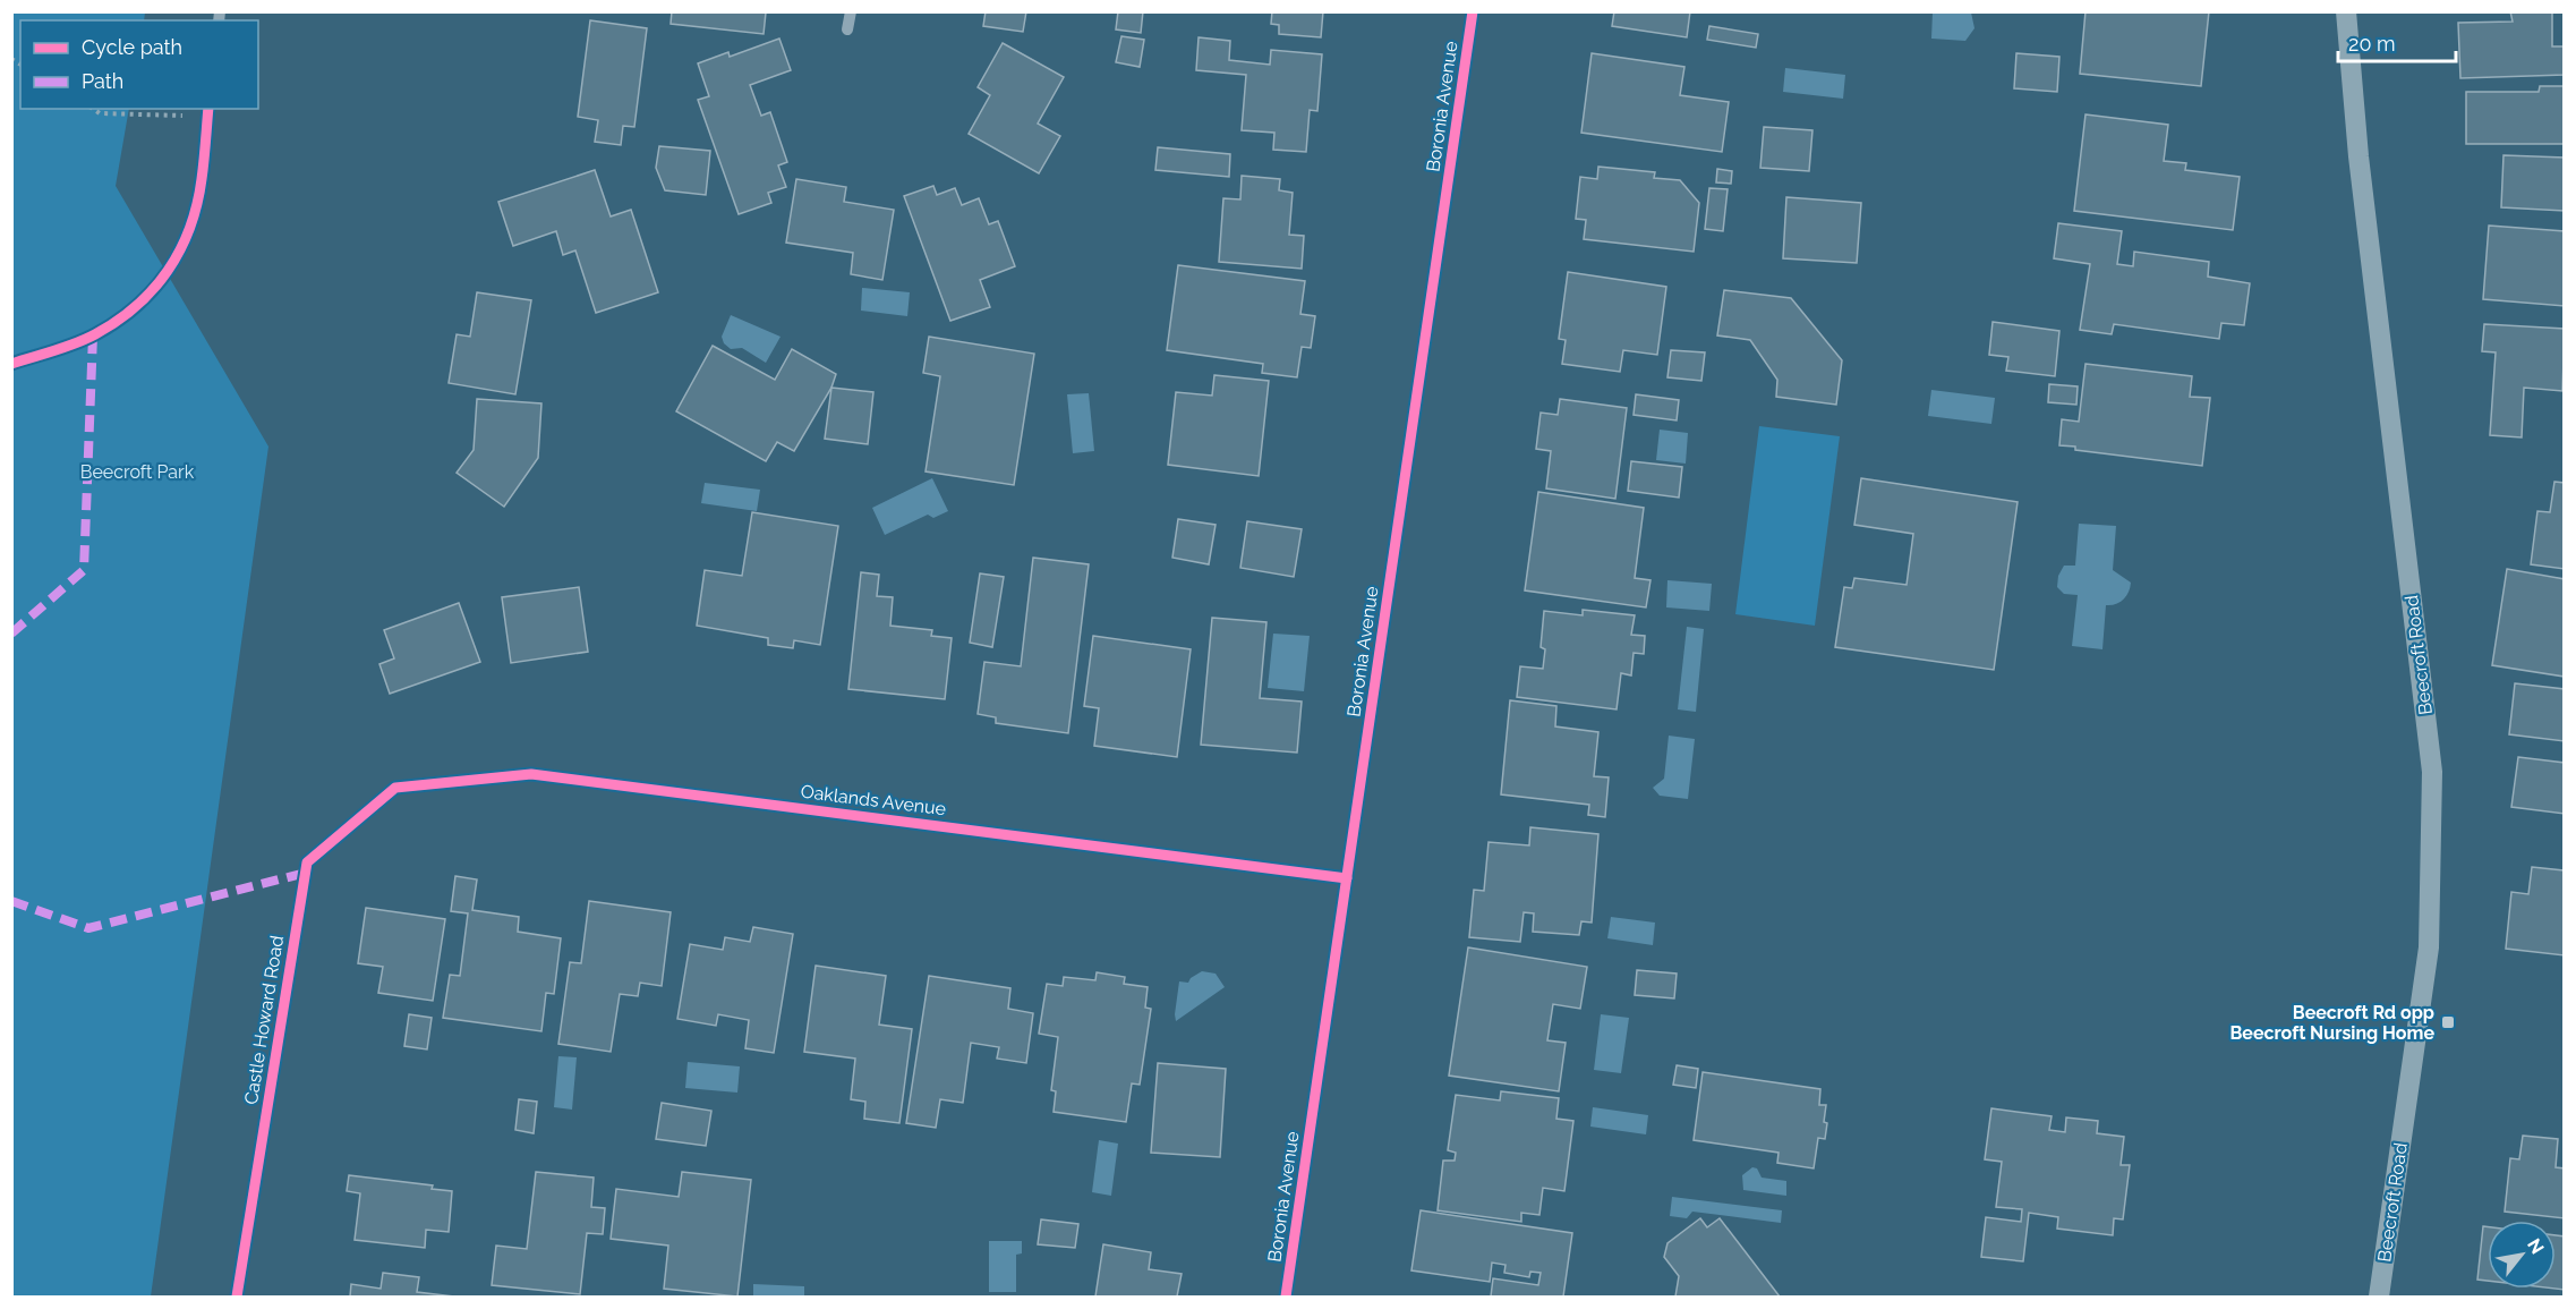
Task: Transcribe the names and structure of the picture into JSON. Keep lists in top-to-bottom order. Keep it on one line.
{"streets":{"main road":["Beecroft Road"],"street":["Boronia Avenue","Oaklands Avenue","Castle Howard Road"]},"crossings":[["Boronia Avenue","Oaklands Avenue"],["Oaklands Avenue","Castle Howard Road"]],"parks":["Beecroft Park"],"places":{"transit":["Beecroft Rd opp Beecroft Nursing Home"]},"legend":["Cycle path","Path"],"scale_bar":"20 m","north":"top right"}
